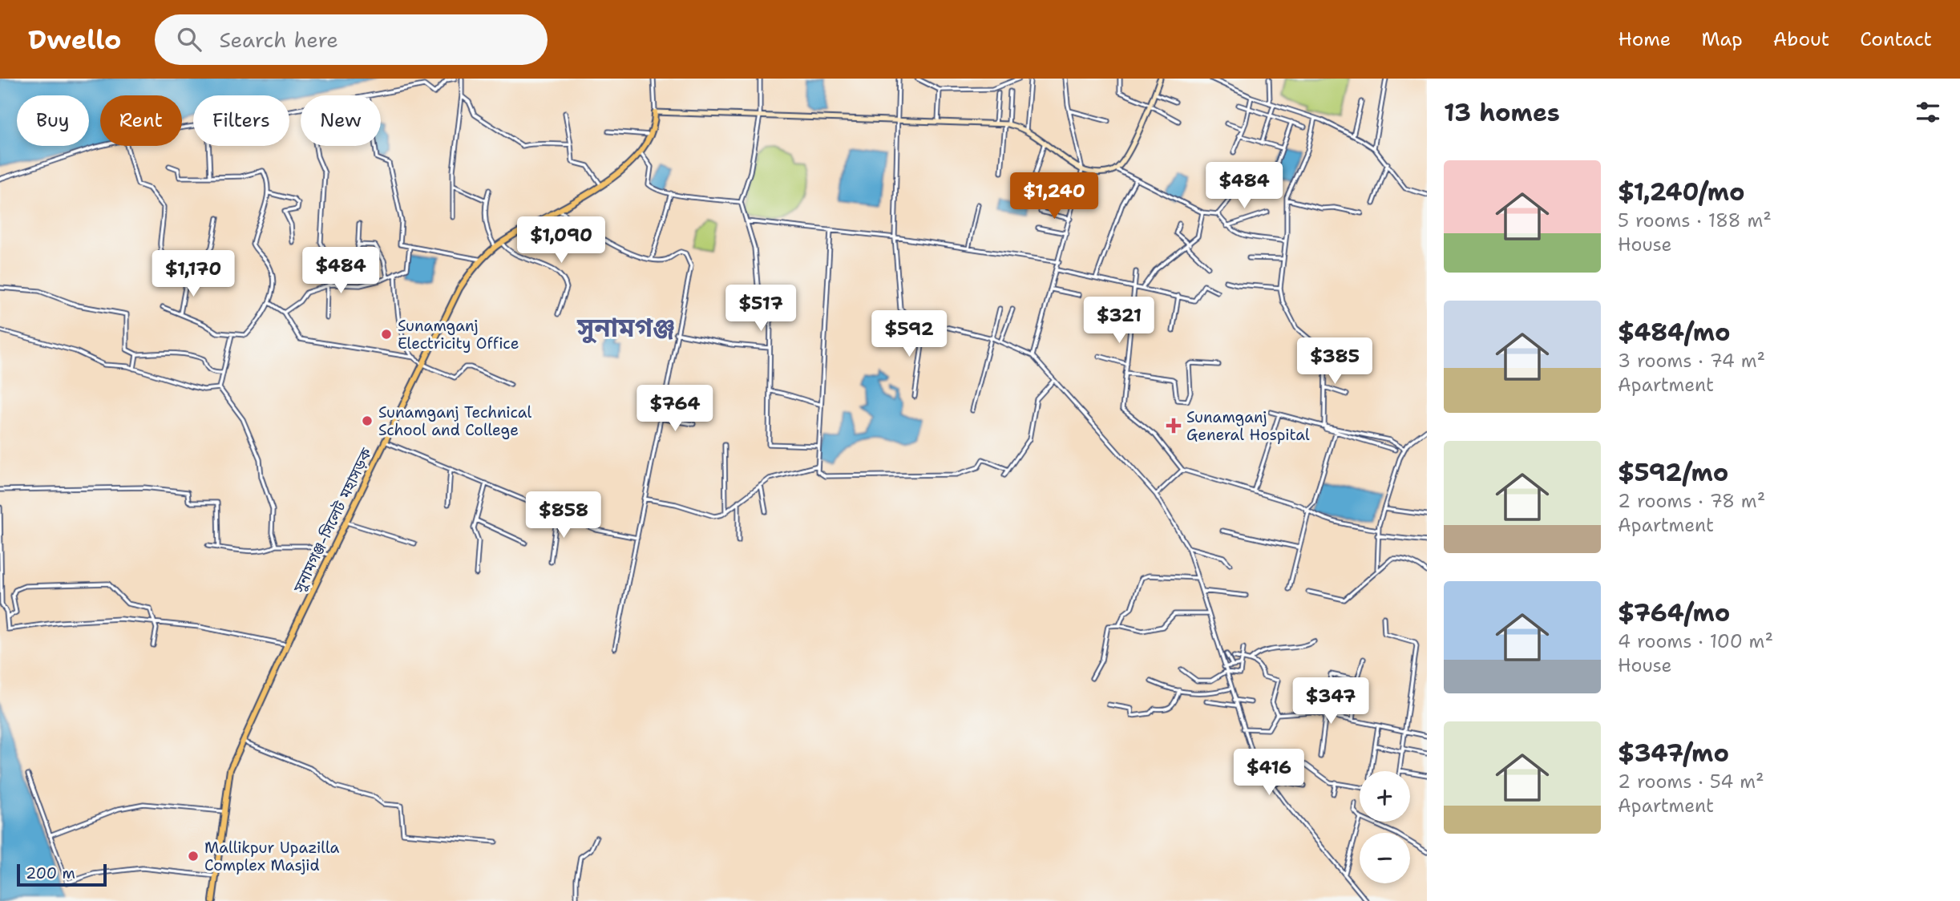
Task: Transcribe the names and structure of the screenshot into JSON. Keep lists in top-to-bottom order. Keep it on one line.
{"streets":{"main road":["সুনামগঞ্জ-সিলেট মহাসড়ক"]},"districts":["সুনামগঞ্জ"],"places":{"other":["Sunamganj Electricity Office","Sunamganj Technical School and College","Mallikpur Upazilla Complex Masjid"],"health":["Sunamganj General Hospital"]},"scale_bar":"200 m","page":{"header":"Dwello","search":"Search here","nav":["Home","Map","About","Contact"],"heading":"13 homes","chip":["Buy","Rent","Filters","New"],"list":[{"name":"$1,240/mo","note":"5 rooms · 188 m² · House"},{"name":"$484/mo","note":"3 rooms · 74 m² · Apartment"},{"name":"$592/mo","note":"2 rooms · 78 m² · Apartment"},{"name":"$764/mo","note":"4 rooms · 100 m² · House"},{"name":"$347/mo","note":"2 rooms · 54 m² · Apartment"}],"price":["$484","$1,240","$1,090","$484","$1,170","$517","$321","$592","$385","$764","$858","$347","$416"],"map_buttons":["+","−"],"scale":"200 m"}}
